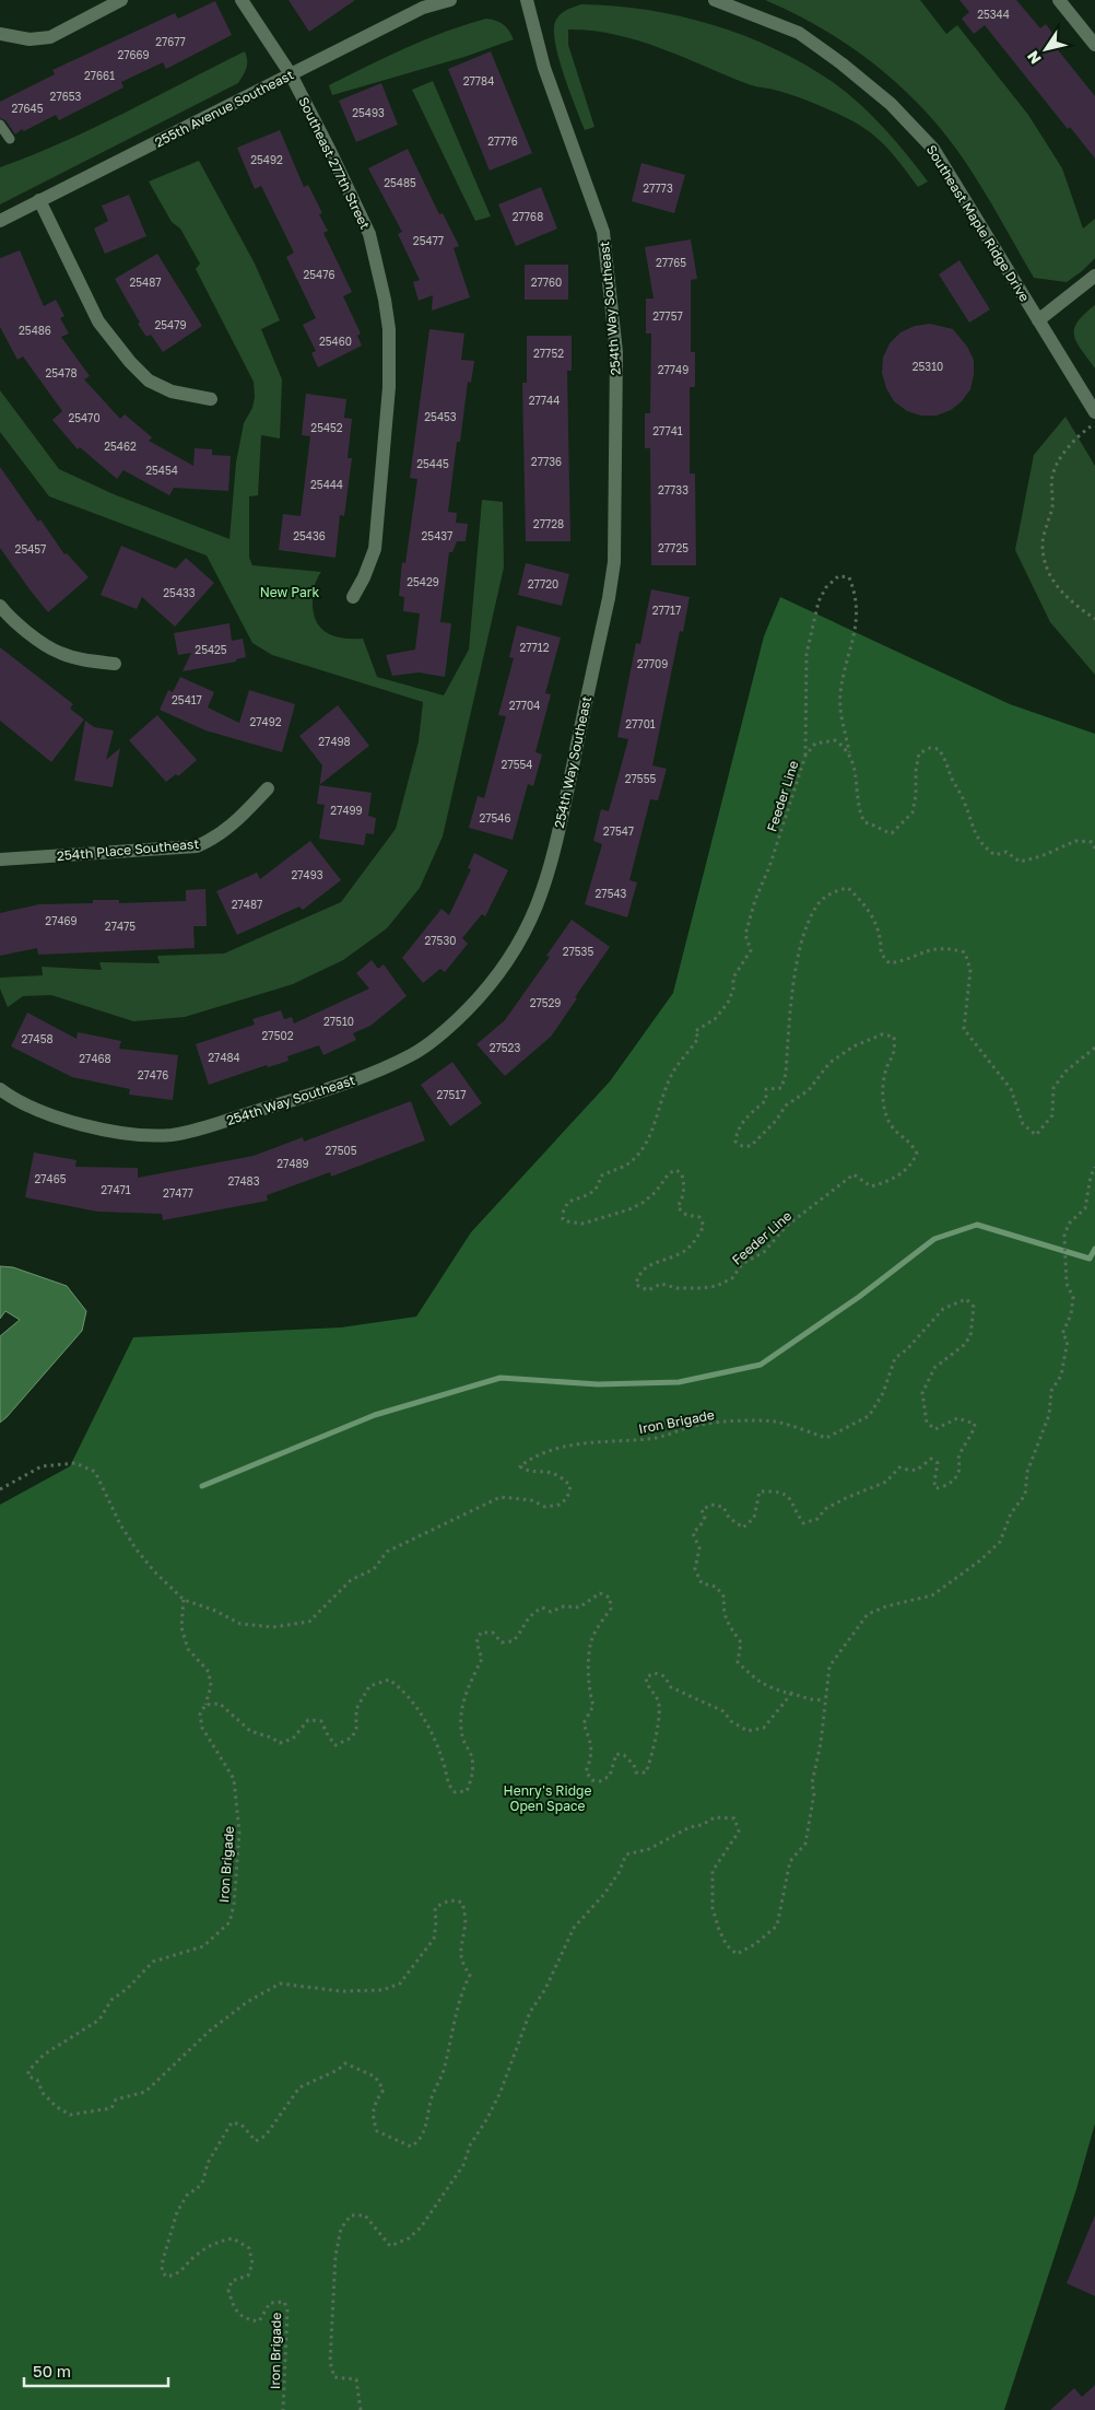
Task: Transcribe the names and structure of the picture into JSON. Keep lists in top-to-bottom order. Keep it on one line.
{"streets":{"street":["255th Avenue Southeast","Southeast 277th Street","Southeast Maple Ridge Drive","254th Way Southeast","254th Place Southeast"],"path":["Feeder Line","Iron Brigade"]},"crossings":[["255th Avenue Southeast","Southeast 277th Street"]],"parks":["New Park","Henry's Ridge Open Space"],"house_numbers":["25344","27677","27669","27661","27784","27653","27645","25493","27776","25492","25485","27773","27768","25477","27765","25476","25487","27760","27757","25479","25486","25460","27752","25310","27749","25478","27744","25453","25470","25452","27741","25462","27736","25445","25454","25444","27733","27728","25436","25437","27725","25457","25429","27720","25433","27717","27712","25425","27709","25417","27704","27492","27701","27498","27554","27555","27499","27546","27547","27493","27543","27487","27469","27475","27530","27535","27529","27510","27502","27458","27523","27484","27468","27476","27517","27505","27489","27465","27483","27471","27477"],"scale_bar":"50 m","north":"bottom left"}
